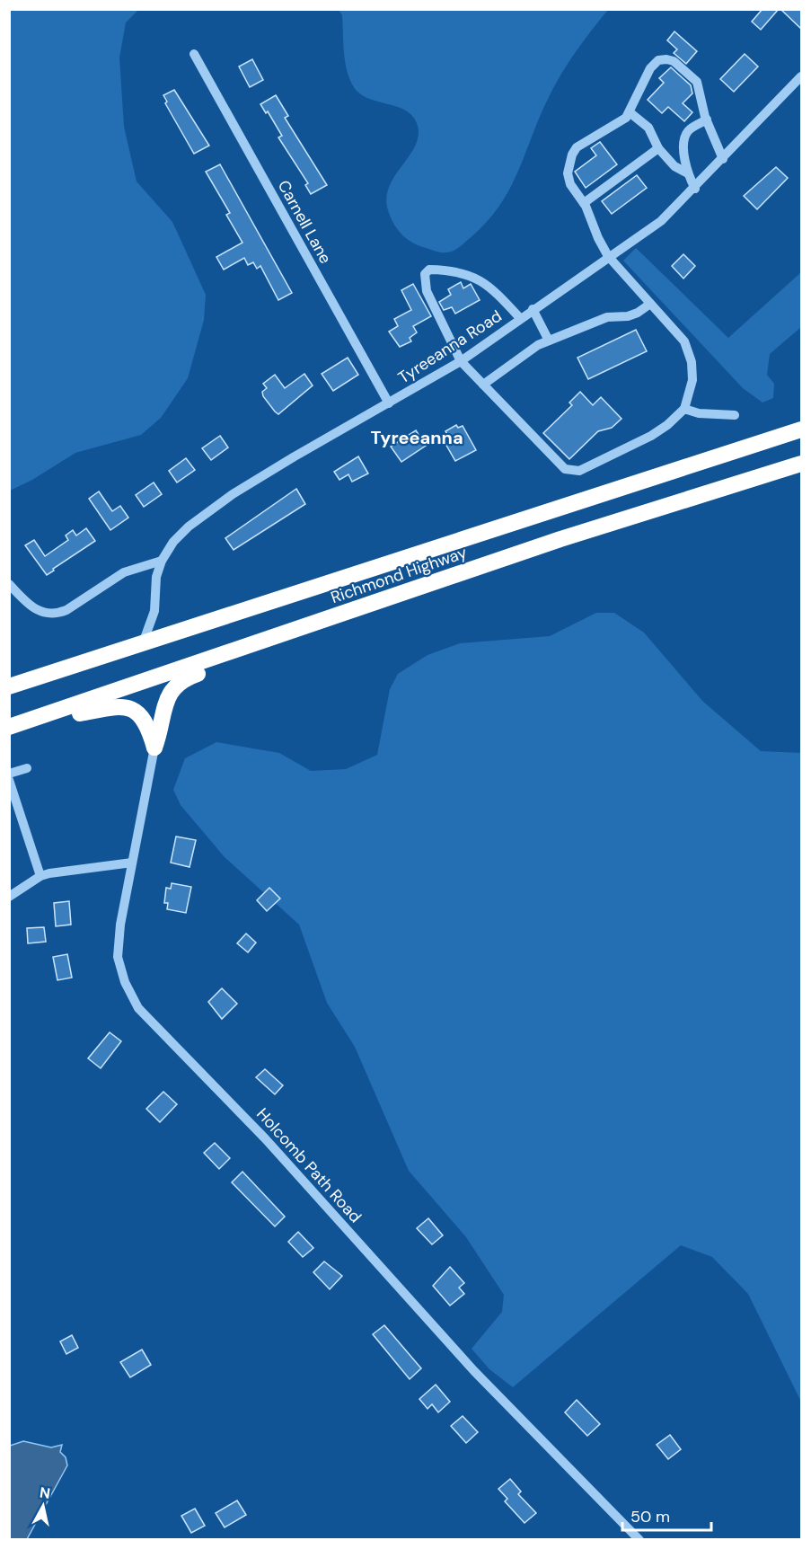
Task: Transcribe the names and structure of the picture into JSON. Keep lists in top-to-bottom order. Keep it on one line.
{"streets":{"highway":["Richmond Highway"],"street":["Carnell Lane","Tyreeanna Road","Holcomb Path Road"]},"crossings":[["Carnell Lane","Tyreeanna Road"],["Tyreeanna Road","Richmond Highway"]],"districts":["Tyreeanna"],"scale_bar":"50 m","north":"top"}
